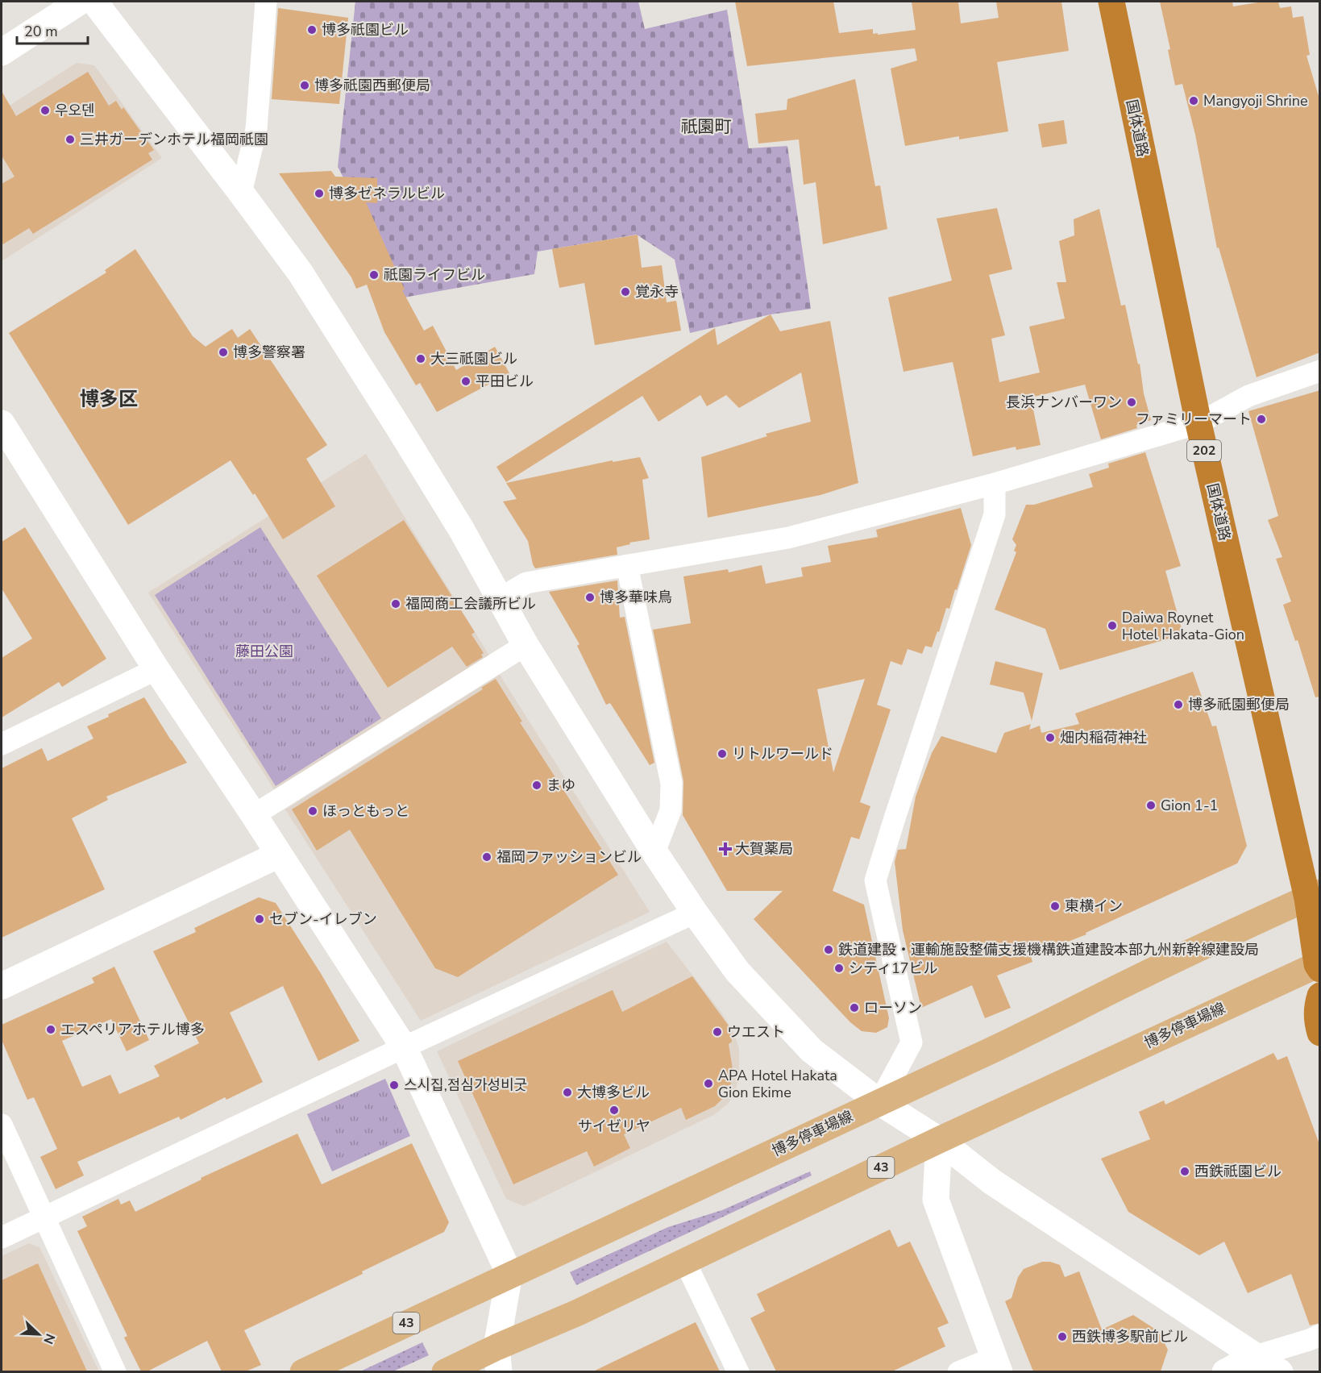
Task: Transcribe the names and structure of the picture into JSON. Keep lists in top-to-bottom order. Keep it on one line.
{"streets":{"highway":["国体道路","202"],"main road":["博多停車場線","43"]},"crossings":[["国体道路","博多停車場線"]],"districts":["祇園町","博多区"],"parks":["藤田公園"],"places":{"other":["博多祇園ビル","博多祇園西郵便局","Mangyoji Shrine","우오덴","三井ガーデンホテル福岡祇園","博多ゼネラルビル","祇園ライフビル","覚永寺","博多警察署","大三祇園ビル","平田ビル","長浜ナンバーワン","ファミリーマート","博多華味鳥","福岡商工会議所ビル","Daiwa Roynet Hotel Hakata-Gion","博多祇園郵便局","畑内稲荷神社","リトルワールド","まゆ","Gion 1-1","ほっともっと","福岡ファッションビル","東横イン","セブン-イレブン","鉄道建設・運輸施設整備支援機構鉄道建設本部九州新幹線建設局","シティ17ビル","ローソン","エスペリアホテル博多","ウエスト","APA Hotel Hakata Gion Ekime","스시집,점심가성비굿","大博多ビル","サイゼリヤ","西鉄祇園ビル","西鉄博多駅前ビル"],"health":["大賀薬局"]},"scale_bar":"20 m","north":"bottom right"}
